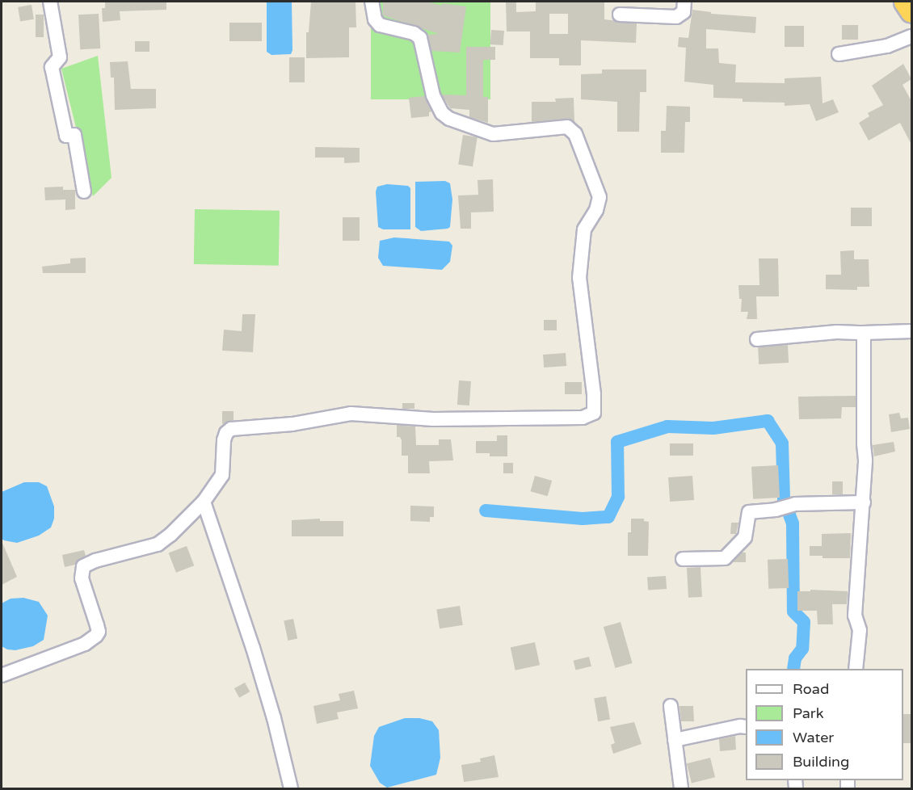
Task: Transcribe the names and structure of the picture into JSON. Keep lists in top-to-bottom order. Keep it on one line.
{"legend":["Road","Park","Water","Building"]}
